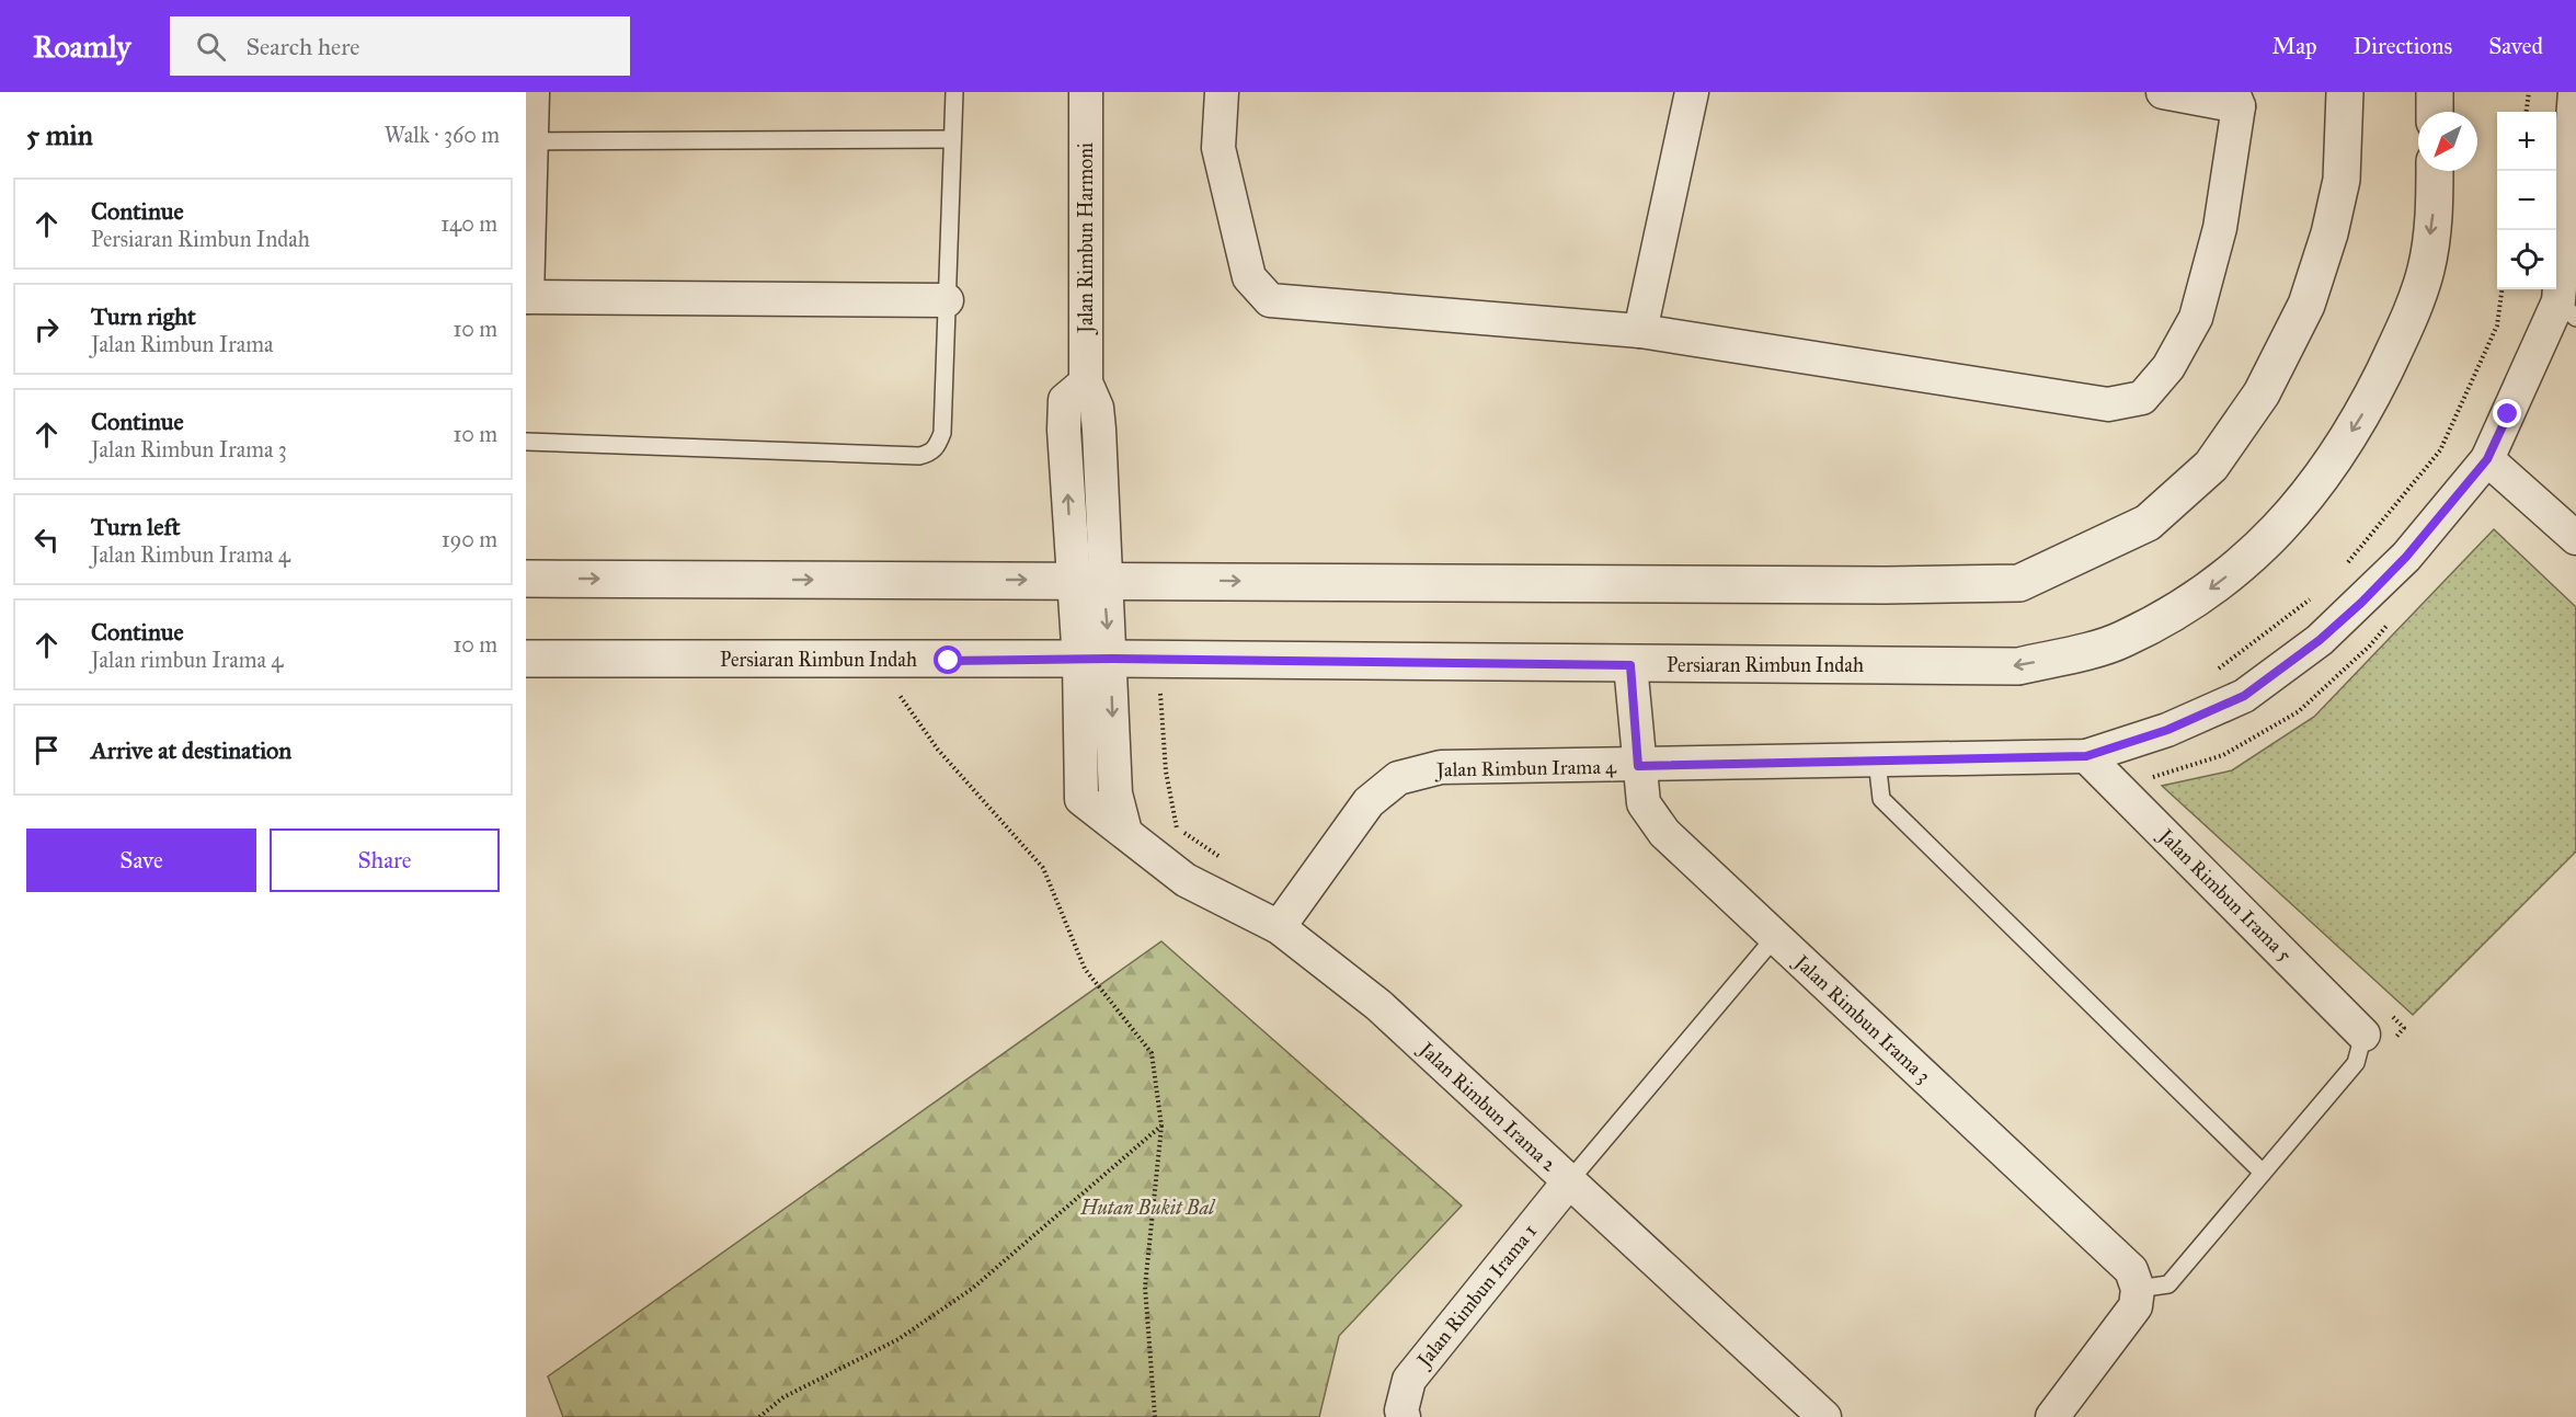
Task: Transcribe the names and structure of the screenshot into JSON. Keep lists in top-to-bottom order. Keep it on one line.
{"streets":{"street":["Jalan Rimbun Harmoni","Persiaran Rimbun Indah","Jalan Rimbun Irama 4","Jalan Rimbun Irama 5","Jalan Rimbun Irama 3","Jalan Rimbun Irama 2","Jalan Rimbun Irama 1"]},"crossings":[["Jalan Rimbun Harmoni","Persiaran Rimbun Indah"],["Jalan Rimbun Harmoni","Jalan Rimbun Irama 2"],["Persiaran Rimbun Indah","Jalan Rimbun Irama 3"],["Persiaran Rimbun Indah","Jalan Rimbun Irama 2"],["Jalan Rimbun Irama 4","Jalan Rimbun Irama 5"],["Jalan Rimbun Irama 4","Jalan Rimbun Irama 3"],["Jalan Rimbun Irama 4","Jalan Rimbun Irama 2"],["Jalan Rimbun Irama 2","Jalan Rimbun Irama 1"]],"one_way":["Persiaran Rimbun Indah"],"parks":["Hutan Bukit Bal"],"north":"bottom left","page":{"header":"Roamly","search":"Search here","nav":["Map","Directions","Saved"],"heading":["5 min","Walk · 360 m"],"map_buttons":["+","−"],"list":[["Continue","Persiaran Rimbun Indah","140 m"],["Turn right","Jalan Rimbun Irama","10 m"],["Continue","Jalan Rimbun Irama 3","10 m"],["Turn left","Jalan Rimbun Irama 4","190 m"],["Continue","Jalan rimbun Irama 4","10 m"],"Arrive at destination"],"buttons":["Save","Share"]}}
